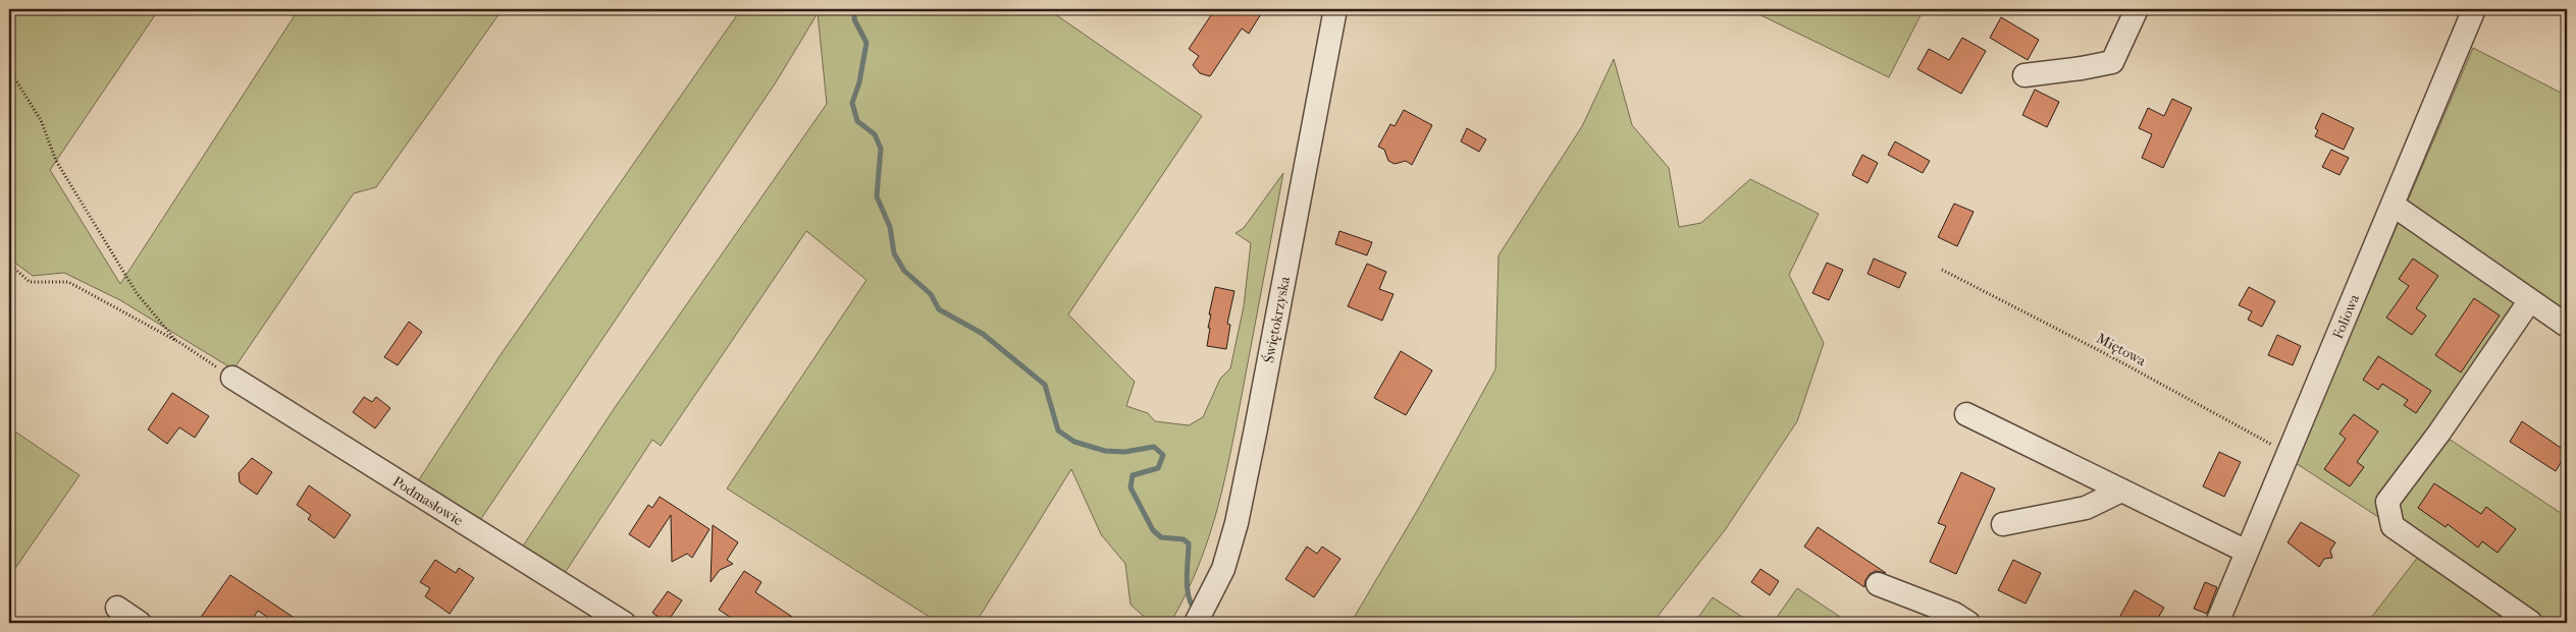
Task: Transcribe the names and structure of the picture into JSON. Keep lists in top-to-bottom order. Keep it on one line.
{"streets":{"street":["Foliowa","Świętokrzyska","Podmasłowie"],"path":["Miętowa"]},"crossings":[["Foliowa","Miętowa"]]}
